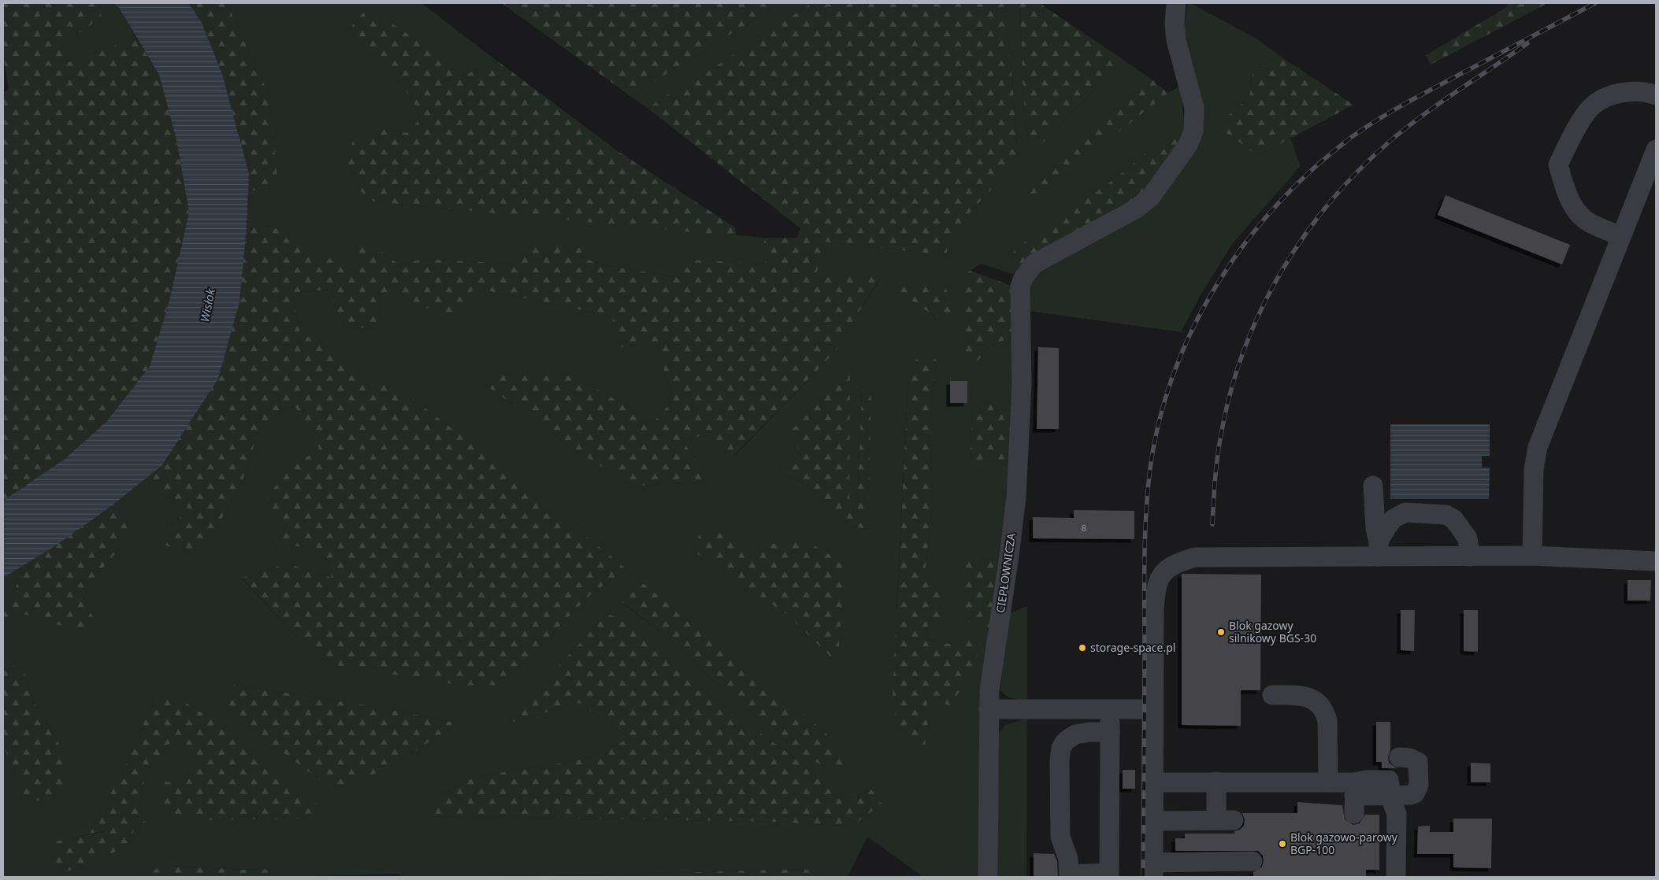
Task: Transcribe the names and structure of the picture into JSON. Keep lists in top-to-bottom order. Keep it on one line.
{"streets":{"street":["CIEPŁOWNICZA"]},"water":["Wisłok"],"places":["Blok gazowy silnikowy BGS-30","storage-space.pl","Blok gazowo-parowy BGP-100"],"house_numbers":["8"]}
